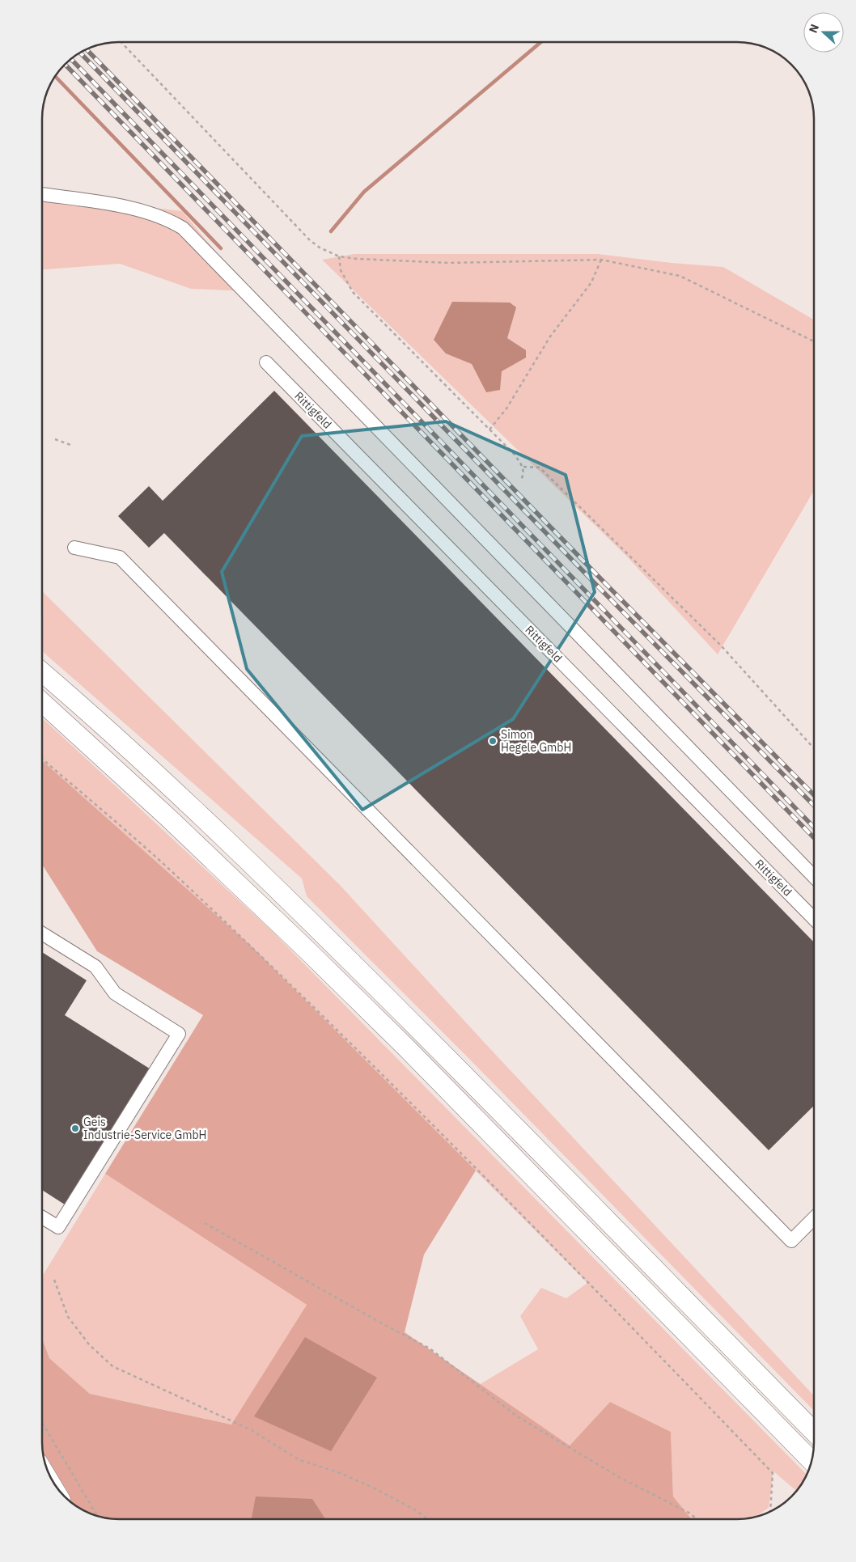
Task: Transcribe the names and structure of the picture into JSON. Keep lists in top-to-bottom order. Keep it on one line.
{"streets":{"street":["Rittigfeld"]},"places":["Simon Hegele GmbH","Geis Industrie-Service GmbH"],"north":"left"}
